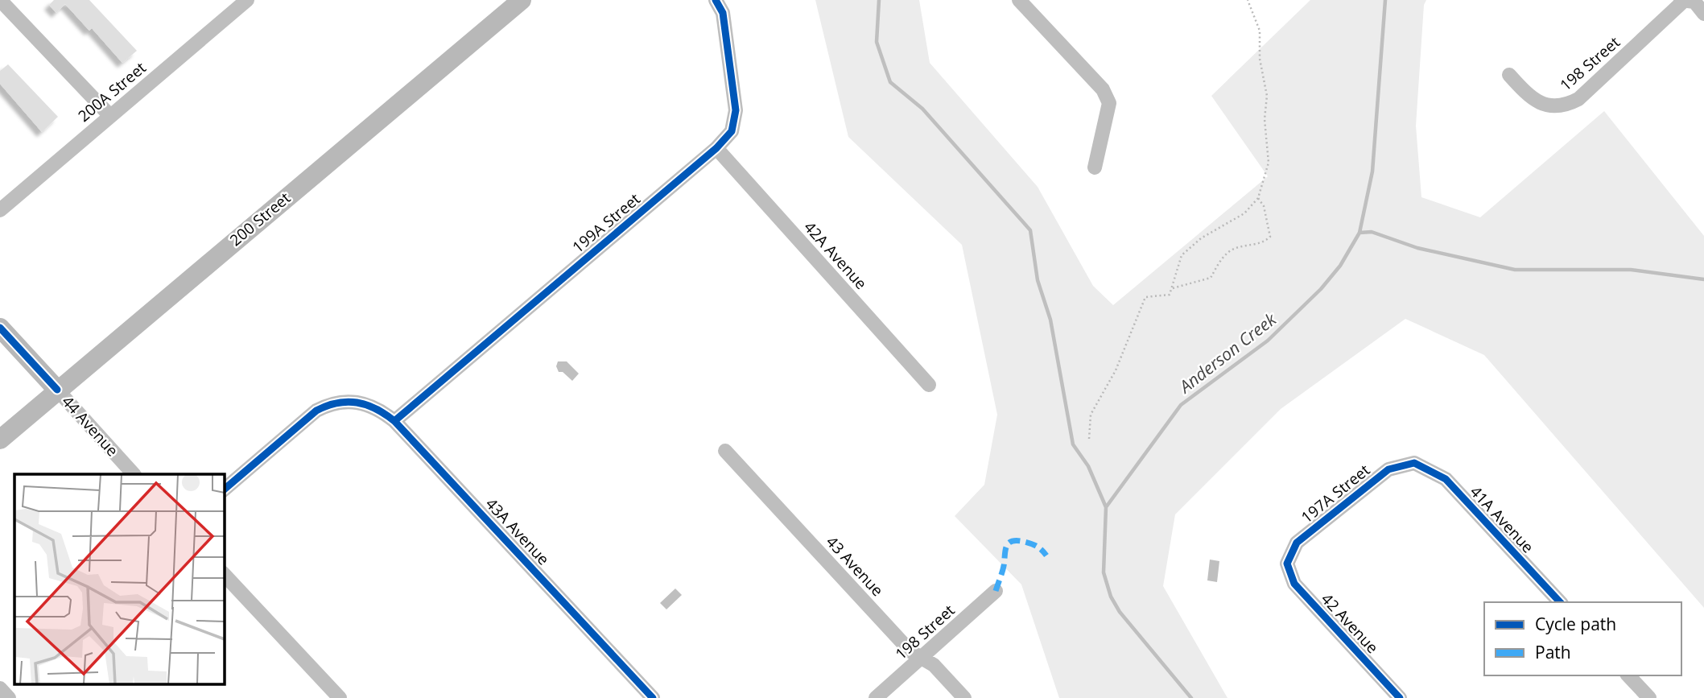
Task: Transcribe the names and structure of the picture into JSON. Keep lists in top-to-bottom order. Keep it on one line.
{"streets":{"main road":["200 Street","44 Avenue"],"street":["198 Street","200A Street","199A Street","42A Avenue","197A Street","41A Avenue","43A Avenue","43 Avenue","42 Avenue"]},"crossings":[["198 Street","43 Avenue"],["200 Street","44 Avenue"],["199A Street","42A Avenue"],["199A Street","43A Avenue"],["197A Street","41A Avenue"],["197A Street","42 Avenue"]],"water":["Anderson Creek"],"legend":["Cycle path","Path"]}
